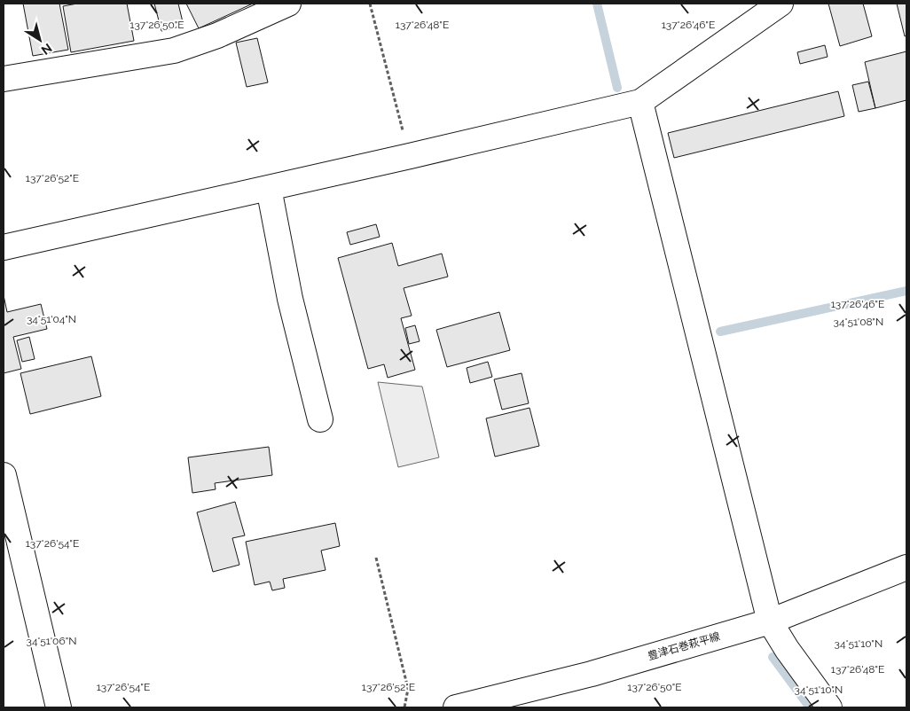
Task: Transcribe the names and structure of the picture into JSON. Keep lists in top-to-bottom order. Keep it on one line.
{"streets":{"street":["豊津石巻萩平線"]},"north":"bottom right","coordinates":["137°26'50\"E","137°26'48\"E","137°26'46\"E","137°26'52\"E","34°51'04\"N","34°51'08\"N","137°26'54\"E","34°51'06\"N","34°51'10\"N"]}
